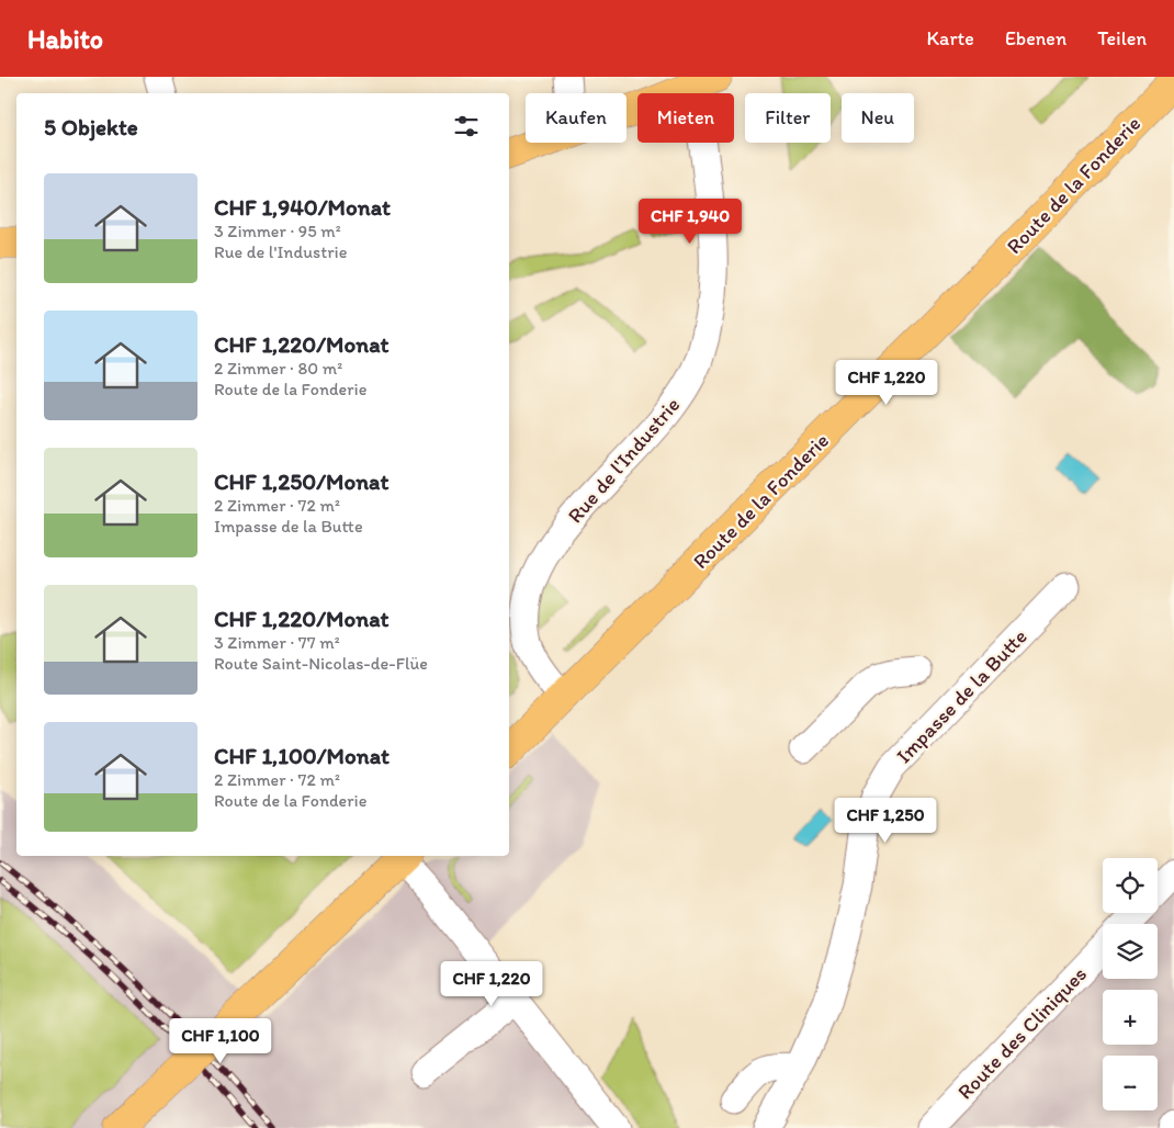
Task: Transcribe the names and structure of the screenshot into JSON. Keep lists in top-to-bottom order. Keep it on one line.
{"streets":{"main road":["Route de la Fonderie"],"street":["Rue de l'Industrie","Impasse de la Butte","Route des Cliniques"]},"crossings":[["Route de la Fonderie","Rue de l'Industrie"]],"page":{"header":"Habito","nav":["Karte","Ebenen","Teilen"],"chip":["Kaufen","Mieten","Filter","Neu"],"heading":"5 Objekte","list":[{"name":"CHF 1,940/Monat","note":"3 Zimmer · 95 m² · Rue de l'Industrie"},{"name":"CHF 1,220/Monat","note":"2 Zimmer · 80 m² · Route de la Fonderie"},{"name":"CHF 1,250/Monat","note":"2 Zimmer · 72 m² · Impasse de la Butte"},{"name":"CHF 1,220/Monat","note":"3 Zimmer · 77 m² · Route Saint-Nicolas-de-Flüe"},{"name":"CHF 1,100/Monat","note":"2 Zimmer · 72 m² · Route de la Fonderie"}],"price":["CHF 1,940","CHF 1,220","CHF 1,250","CHF 1,220","CHF 1,100"],"map_buttons":["+","−"]}}
